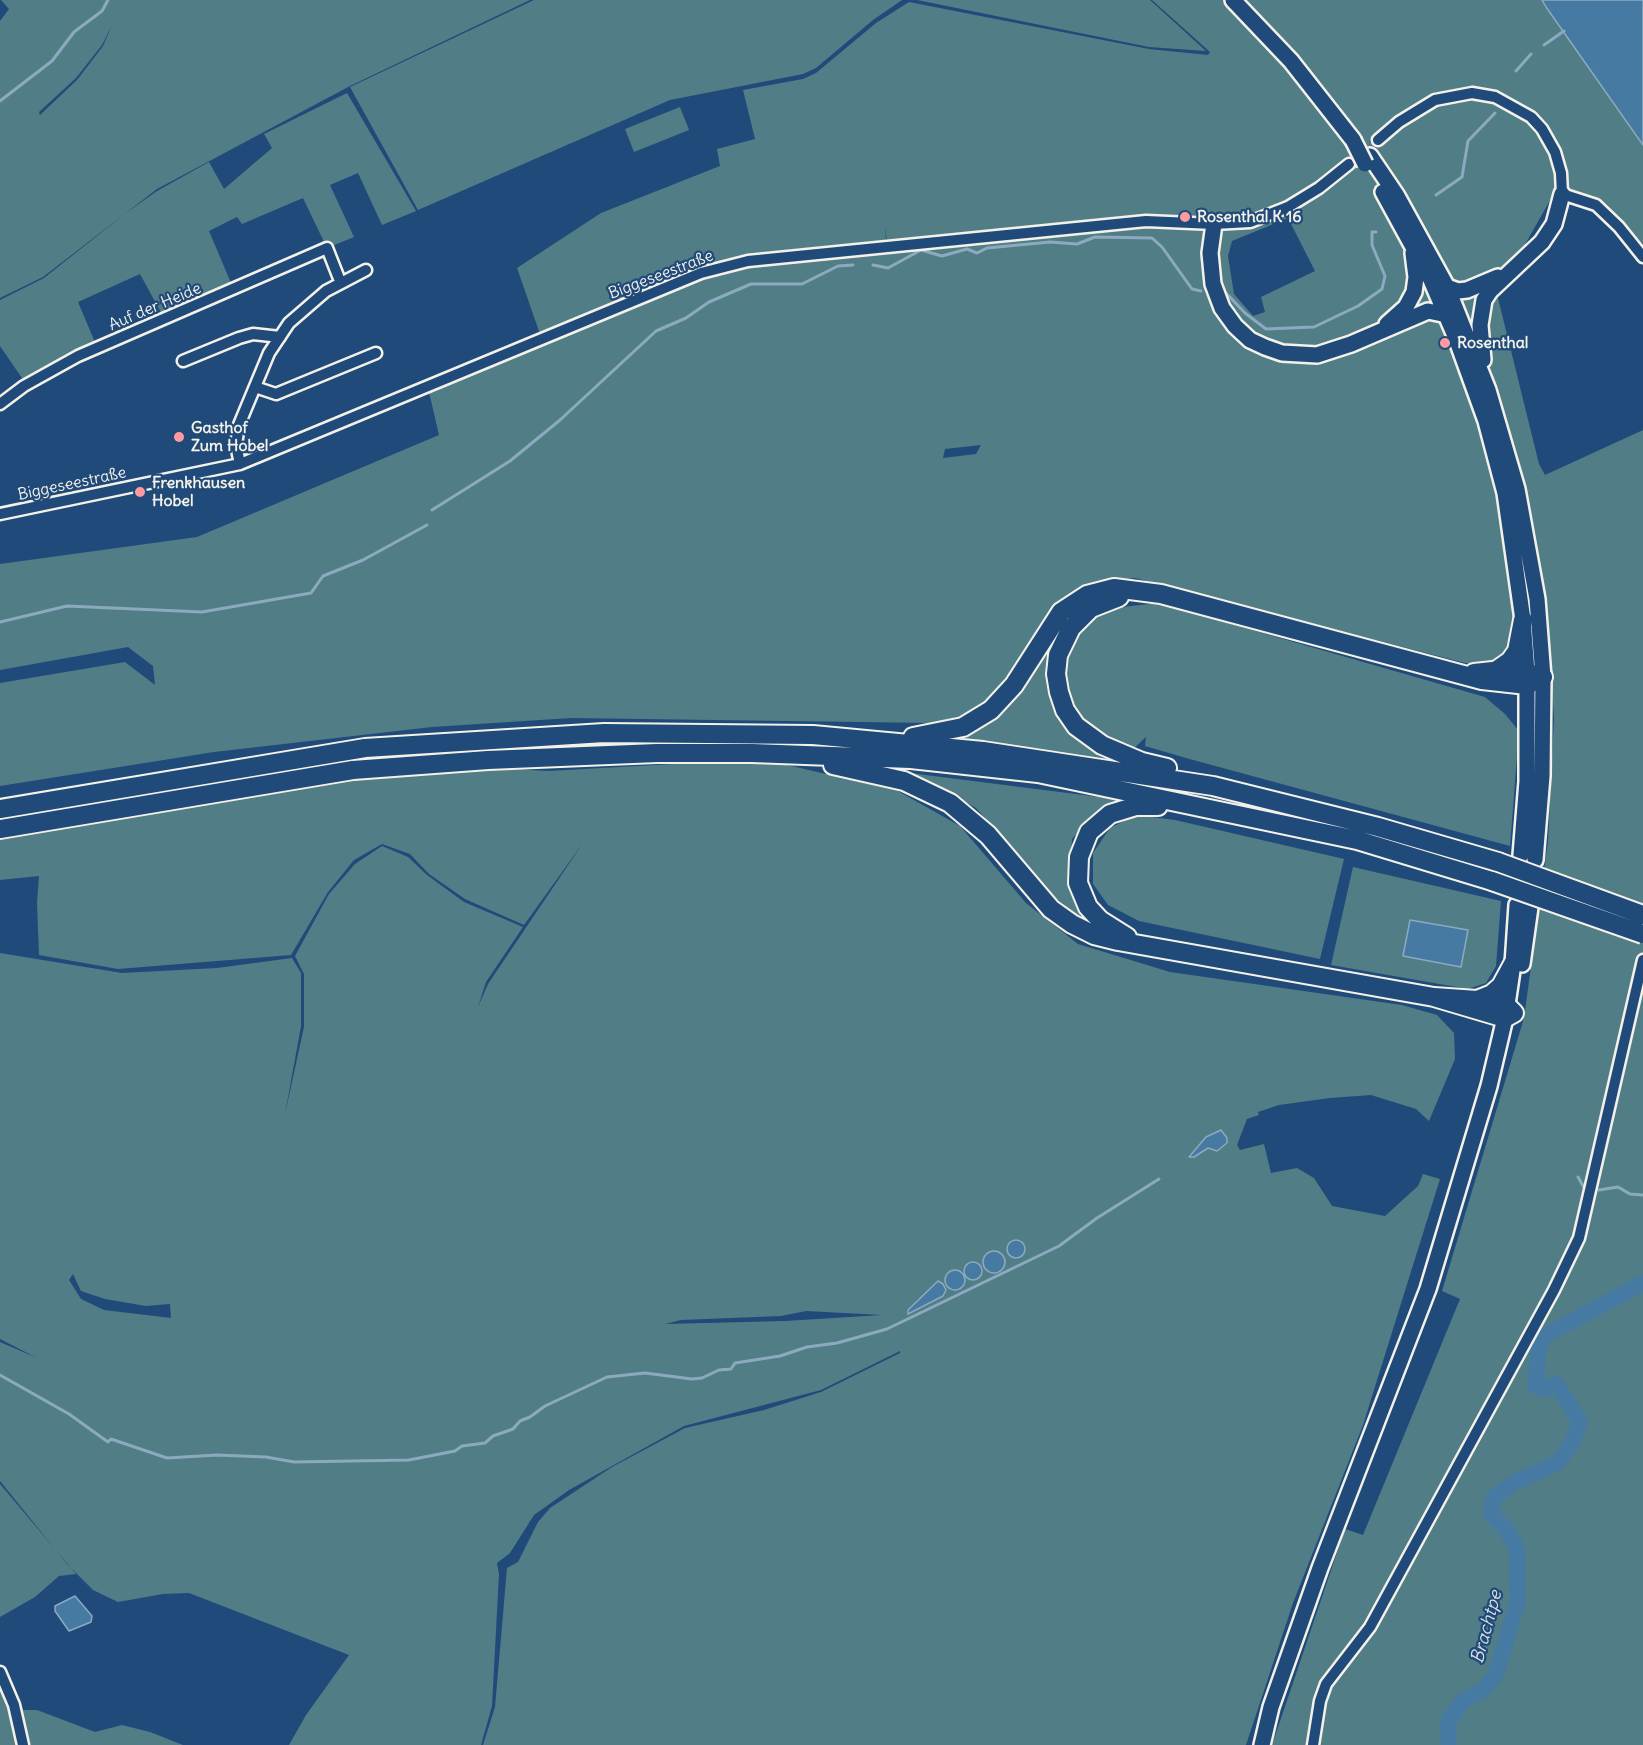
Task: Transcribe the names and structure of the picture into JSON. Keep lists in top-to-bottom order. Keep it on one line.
{"streets":{"street":["Biggeseestraße","Auf der Heide"]},"water":["Brachtpe"],"places":["Rosenthal K 16","Rosenthal","Gasthof Zum Hobel","Frenkhausen Hobel"]}
